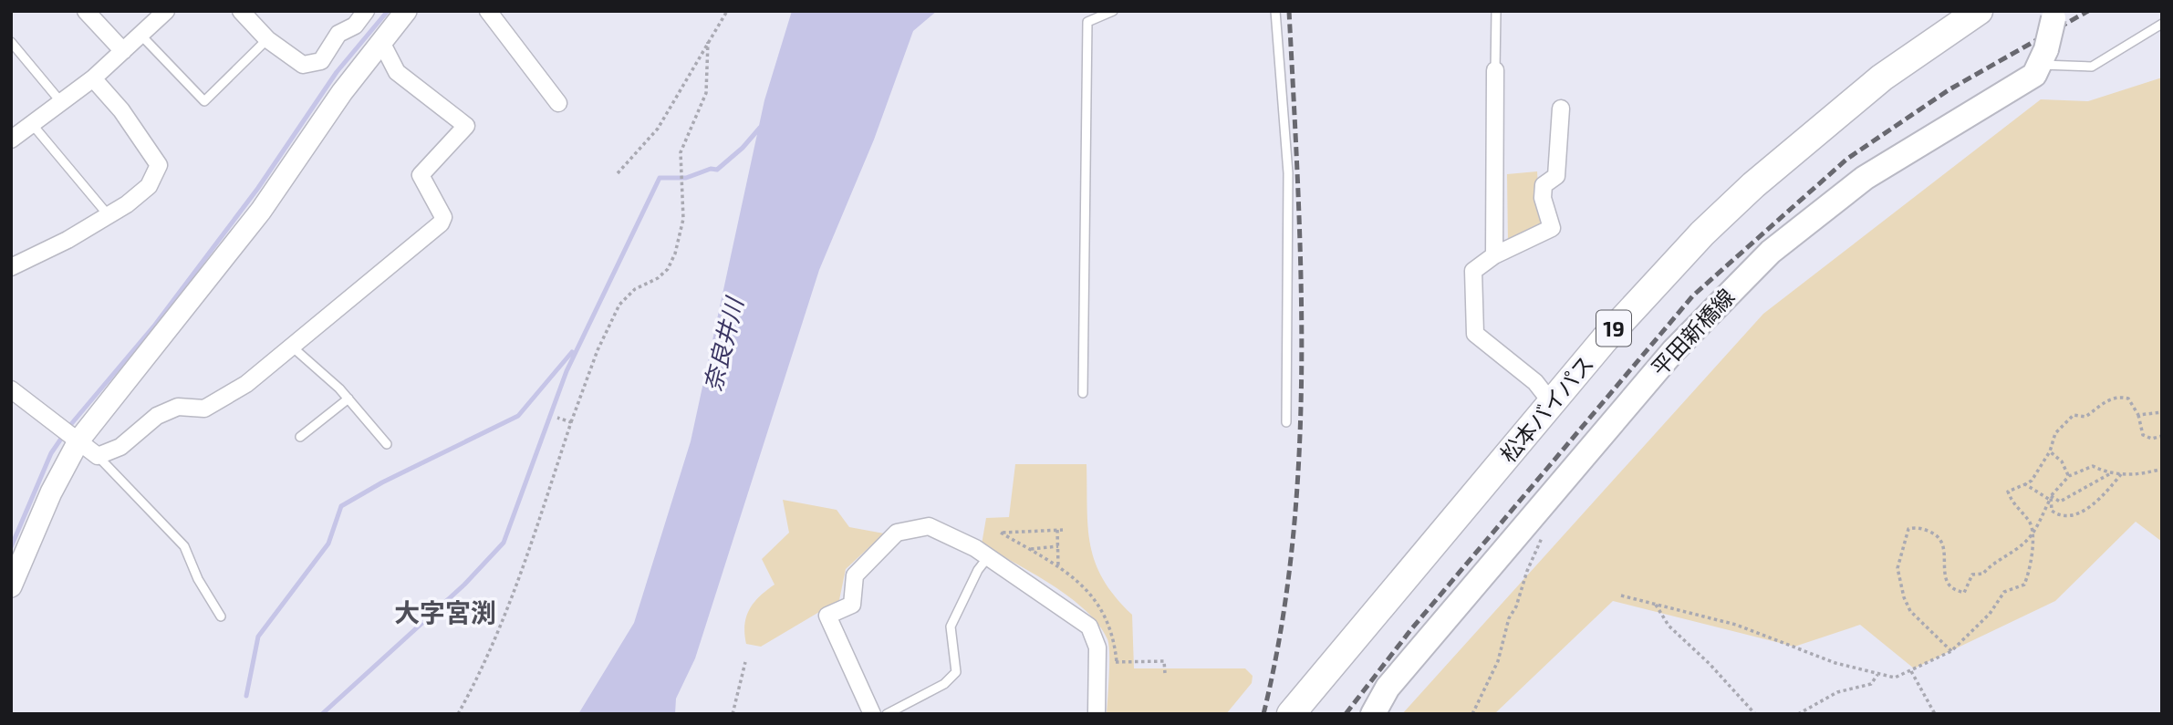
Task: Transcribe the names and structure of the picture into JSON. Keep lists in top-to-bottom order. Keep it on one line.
{"streets":{"highway":["19","松本バイパス"],"main road":["平田新橋線"]},"districts":["大字宮渕"],"water":["奈良井川"]}
